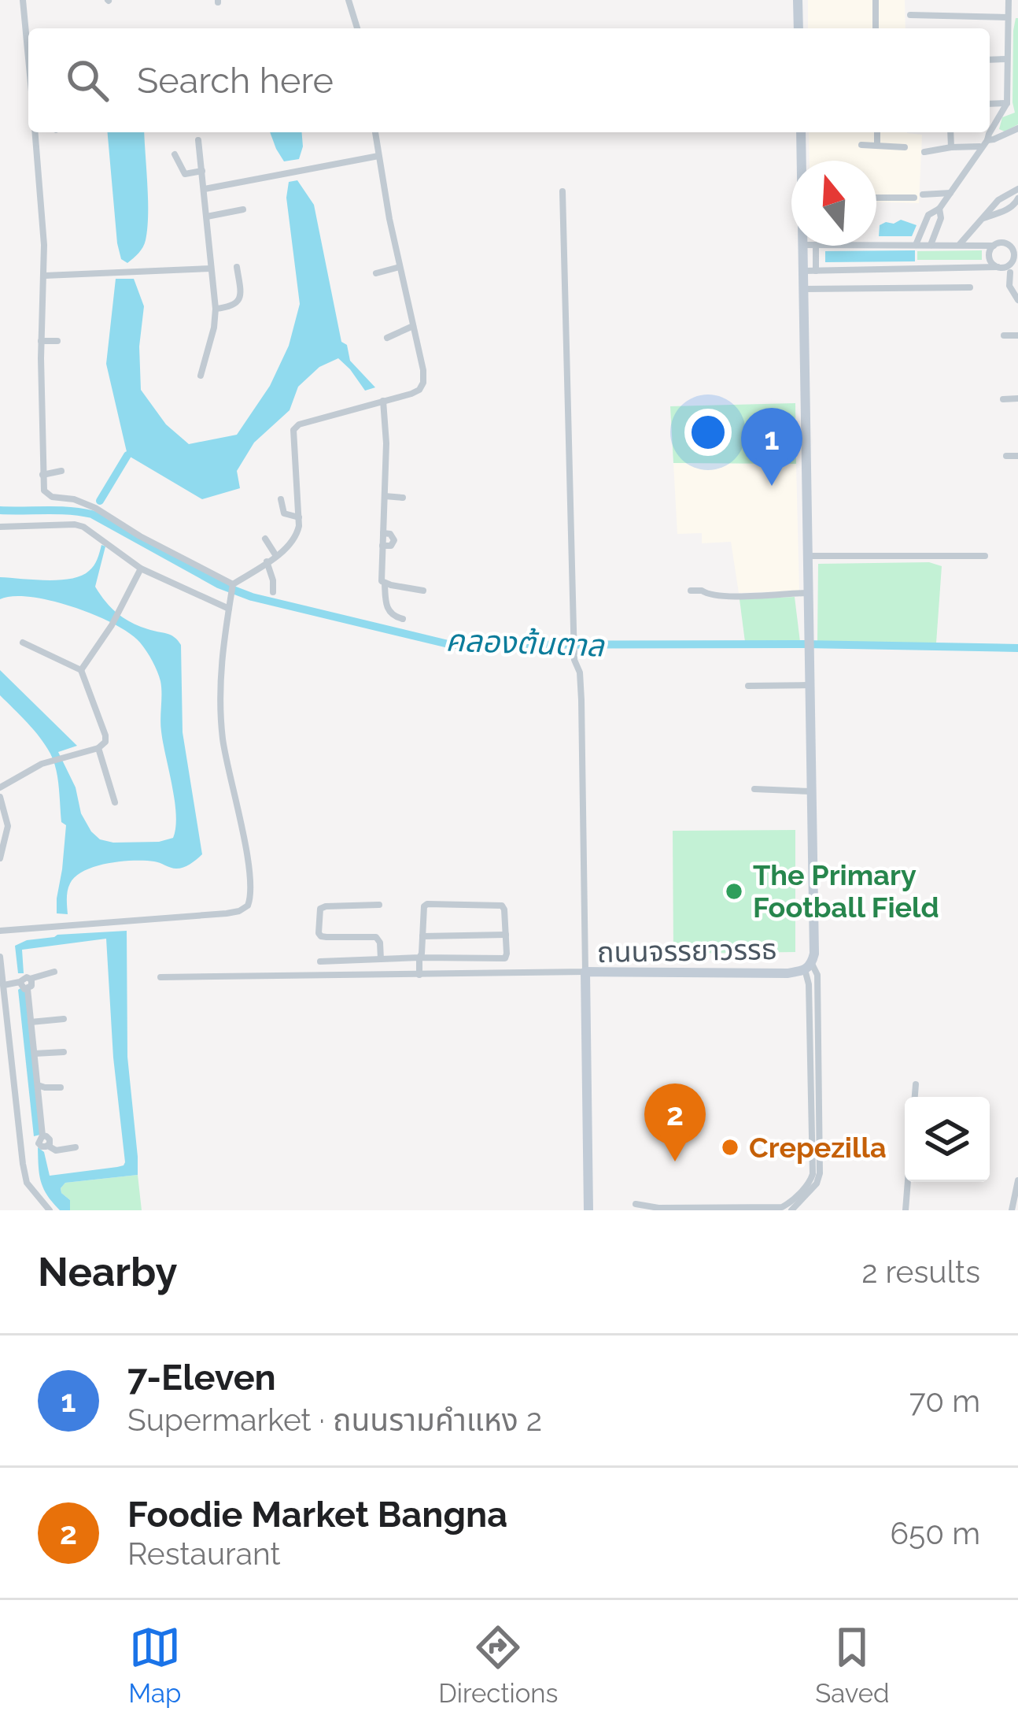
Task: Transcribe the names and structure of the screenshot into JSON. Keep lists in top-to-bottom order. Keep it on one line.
{"streets":{"main road":["ถนนจรรยาวรรธ"]},"water":["คลองต้นตาล"],"places":["The Primary Football Field","Crepezilla"],"north":"top","page":{"search":"Search here","pins":["1","2"],"heading":["Nearby","2 results"],"list":[{"mark":"1","name":"7-Eleven","note":"Supermarket · ถนนรามคำแหง 2","value":"70 m"},{"mark":"2","name":"Foodie Market Bangna","note":"Restaurant","value":"650 m"}],"nav":["Map","Directions","Saved"]}}
